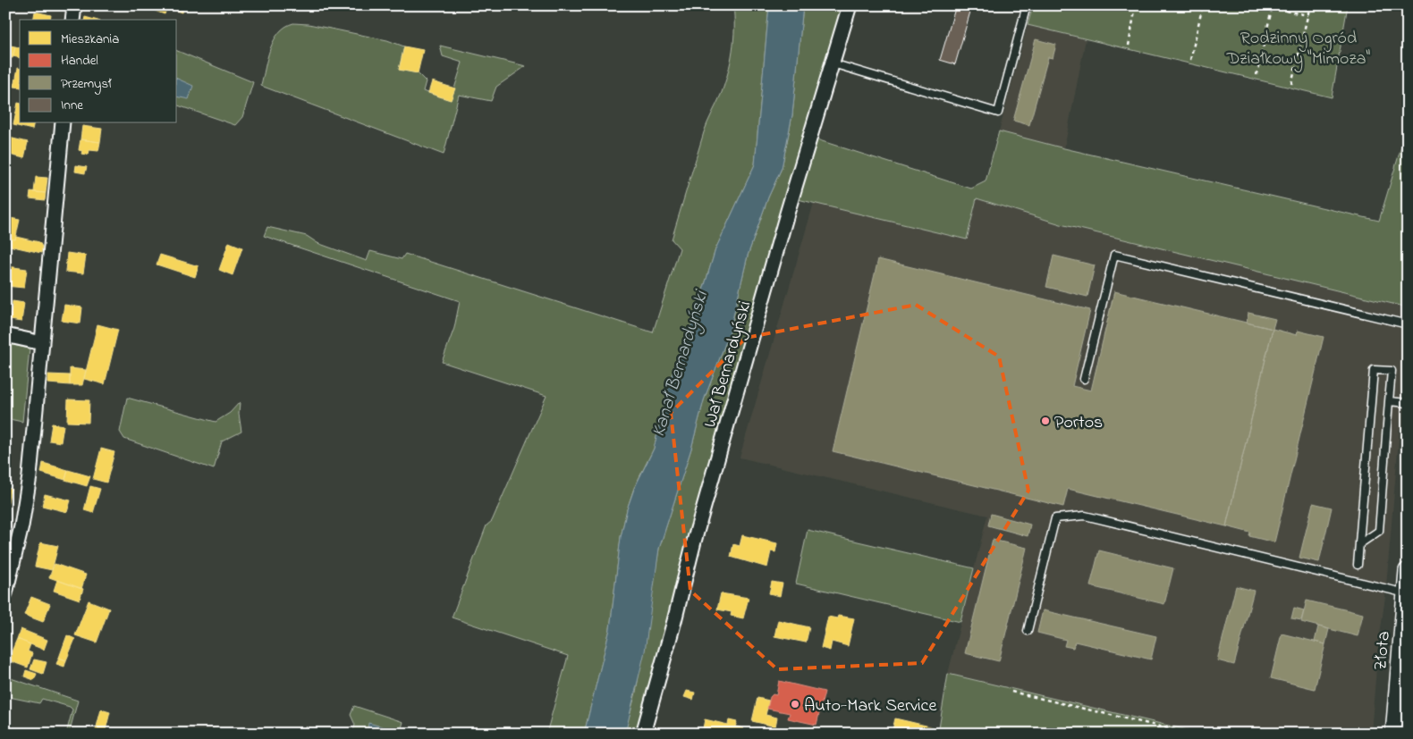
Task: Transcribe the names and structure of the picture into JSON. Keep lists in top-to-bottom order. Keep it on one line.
{"streets":{"street":["Wał Bernardyński","Złota"]},"water":["Kanał Bernardyński"],"parks":["Rodzinny Ogród Działkowy \"Mimoza\""],"places":["Portos","Auto-Mark Service"],"legend":["Mieszkania","Handel","Przemysł","Inne"]}
